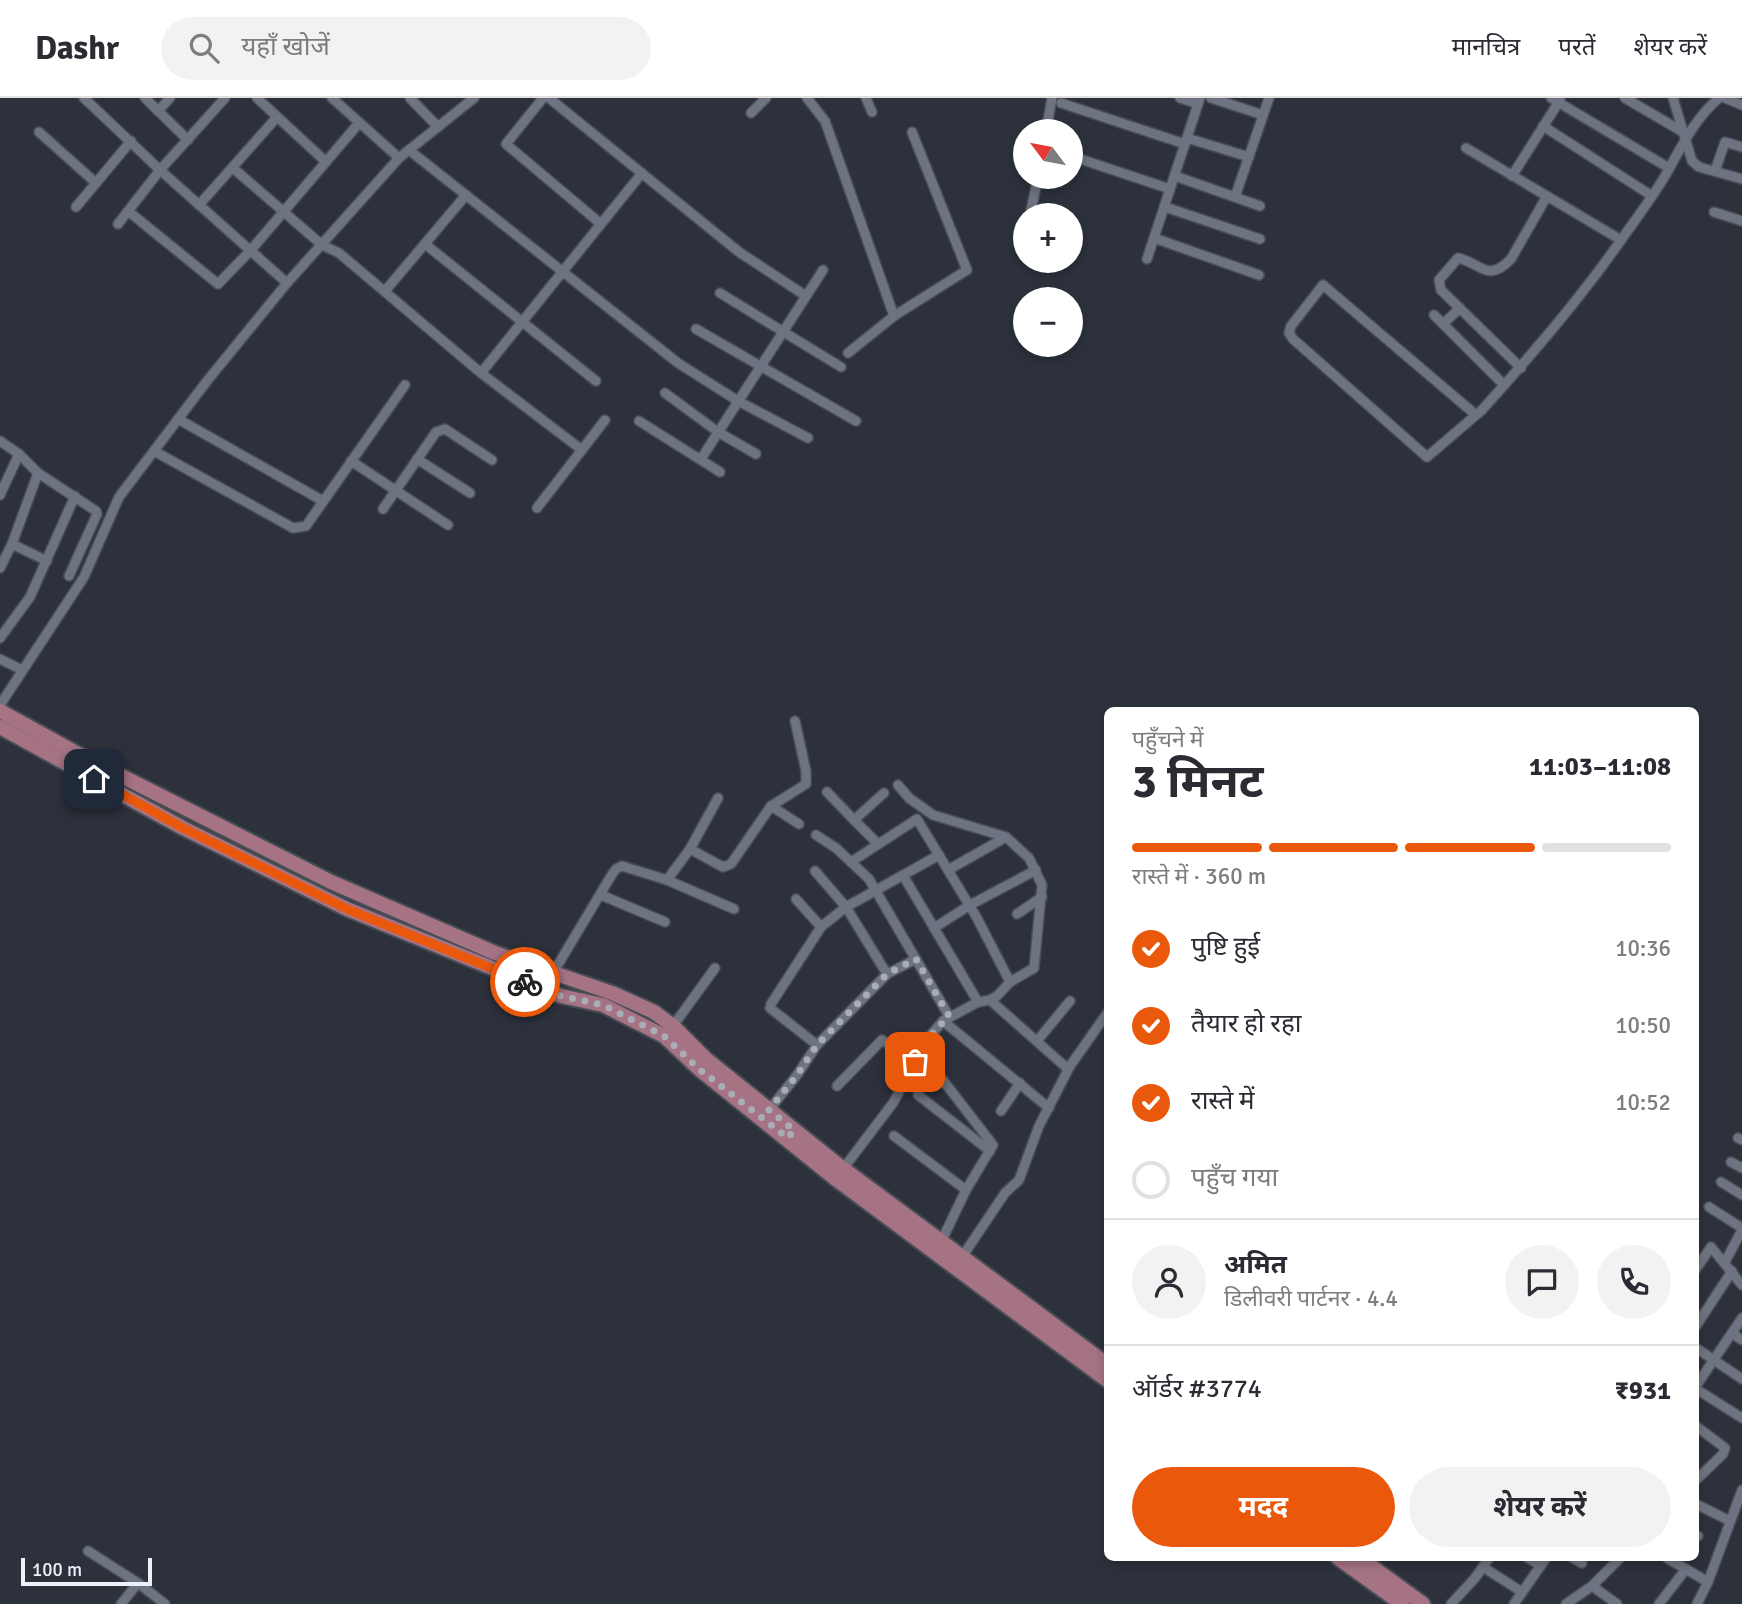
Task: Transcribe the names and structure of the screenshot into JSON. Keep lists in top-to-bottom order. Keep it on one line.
{"scale_bar":"100 m","north":"top left","page":{"header":"Dashr","search":"यहाँ खोजें","nav":["मानचित्र","परतें","शेयर करें"],"map_buttons":["+","−"],"heading":["3 मिनट","पहुँचने में","11:03–11:08"],"panel":["अमित","डिलीवरी पार्टनर · 4.4","ऑर्डर #3774","₹931"],"bar":"रास्ते में · 360 m","list":[["पुष्टि हुई","10:36"],["तैयार हो रहा","10:50"],["रास्ते में","10:52"],"पहुँच गया"],"buttons":["मदद","शेयर करें"],"scale":"100 m"}}
